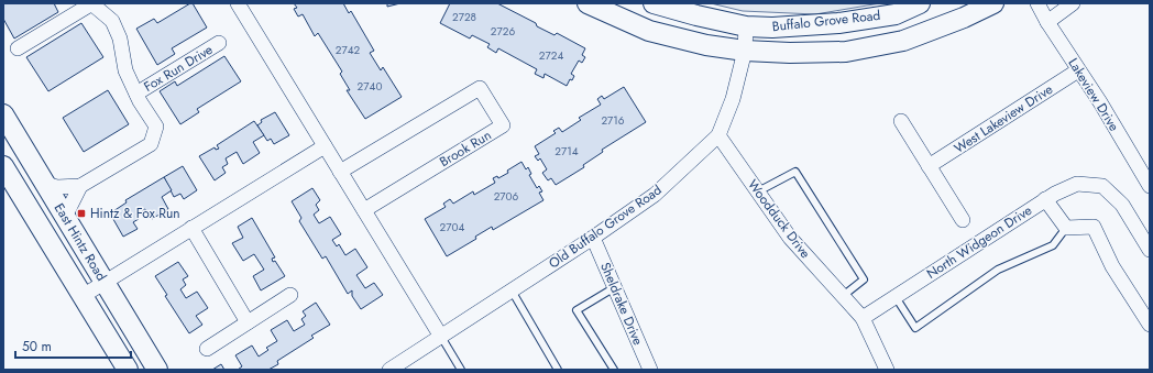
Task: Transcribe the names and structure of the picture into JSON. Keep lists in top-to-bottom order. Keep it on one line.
{"streets":{"main road":["Buffalo Grove Road","East Hintz Road"],"street":["Fox Run Drive","Lakeview Drive","West Lakeview Drive","Brook Run","Woodduck Drive","Old Buffalo Grove Road","North Widgeon Drive","Sheldrake Drive"]},"crossings":[["Buffalo Grove Road","Old Buffalo Grove Road"],["Fox Run Drive","East Hintz Road"],["Lakeview Drive","West Lakeview Drive"],["Woodduck Drive","Old Buffalo Grove Road"],["Woodduck Drive","North Widgeon Drive"],["Old Buffalo Grove Road","Sheldrake Drive"]],"places":{"transit":["Hintz & Fox Run"]},"house_numbers":["2728","2726","2742","2724","2740","2716","2714","2706","2704"],"scale_bar":"50 m"}
